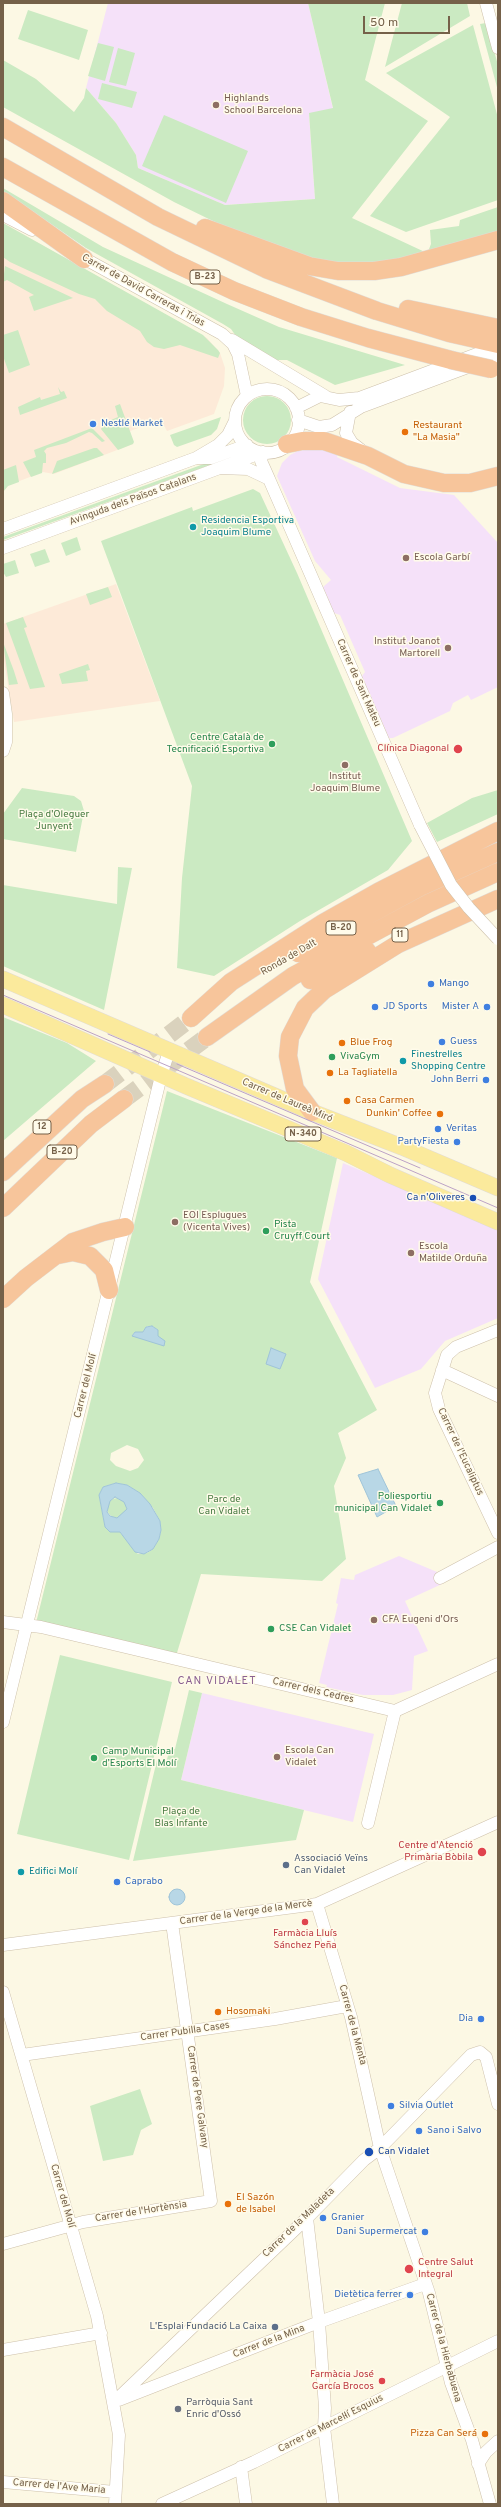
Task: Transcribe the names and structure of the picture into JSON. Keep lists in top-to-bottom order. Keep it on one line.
{"streets":{"highway":["B-23","B-20","11","Ronda de Dalt","12"],"main road":["Carrer de Laureà Miró","N-340"],"street":["Carrer de David Carreras i Trias","Avinguda dels Països Catalans","Carrer de Sant Mateu","Carrer del Molí","Carrer de l'Eucaliptus","Carrer dels Cedres","Carrer de la Verge de la Mercè","Carrer de la Menta","Carrer Pubilla Cases","Carrer de Pere Galvany","Carrer de l'Hortènsia","Carrer de la Maladeta","Carrer de la Mina","Carrer de la Hierbabuena","Carrer de Marcel·lí Esquius","Carrer de l'Ave Maria"]},"crossings":[["Carrer de David Carreras i Trias","Avinguda dels Països Catalans"],["Carrer de David Carreras i Trias","Carrer de Sant Mateu"],["Avinguda dels Països Catalans","Carrer de Sant Mateu"],["B-20","12"],["11","Ronda de Dalt"],["Carrer de Laureà Miró","Carrer del Molí"],["N-340","Carrer del Molí"],["Carrer del Molí","Carrer dels Cedres"],["Carrer del Molí","Carrer Pubilla Cases"],["Carrer del Molí","Carrer de l'Hortènsia"],["Carrer del Molí","Carrer de la Maladeta"],["Carrer del Molí","Carrer de la Mina"],["Carrer del Molí","Carrer de l'Ave Maria"],["Carrer de la Verge de la Mercè","Carrer de la Menta"],["Carrer de la Verge de la Mercè","Carrer de Pere Galvany"],["Carrer de la Menta","Carrer Pubilla Cases"],["Carrer de la Menta","Carrer de la Maladeta"],["Carrer de la Menta","Carrer de la Hierbabuena"],["Carrer Pubilla Cases","Carrer de Pere Galvany"],["Carrer de Pere Galvany","Carrer de l'Hortènsia"],["Carrer de la Maladeta","Carrer de la Mina"],["Carrer de la Maladeta","Carrer de la Hierbabuena"],["Carrer de la Mina","Carrer de la Hierbabuena"],["Carrer de la Hierbabuena","Carrer de Marcel·lí Esquius"]],"districts":["CAN VIDALET"],"parks":["Plaça d'Oleguer Junyent","Parc de Can Vidalet","Plaça de Blas Infante"],"places":["Highlands School Barcelona","Nestlé Market","Restaurant \"La Masia\"","Residencia Esportiva Joaquim Blume","Escola Garbí","Institut Joanot Martorell","Centre Català de Tecnificació Esportiva","Clínica Diagonal","Institut Joaquim Blume","Mango","JD Sports","Mister A","Guess","Blue Frog","VivaGym","Finestrelles Shopping Centre","La Tagliatella","John Berri","Casa Carmen","Dunkin' Coffee","Veritas","PartyFiesta","Ca n'Oliveres","EOI Esplugues (Vicenta Vives)","Pista Cruyff Court","Escola Matilde Orduña","Poliesportiu municipal Can Vidalet","CFA Eugeni d'Ors","CSE Can Vidalet","Escola Can Vidalet","Camp Municipal d’Esports El Molí","Centre d'Atenció Primària Bòbila","Associació Veïns Can Vidalet","Edifici Molí","Caprabo","Farmàcia Lluís Sánchez Peña","Hosomaki","Dia","Silvia Outlet","Sano i Salvo","Can Vidalet","El Sazón de Isabel","Granier","Dani Supermercat","Centre Salut Integral","Dietètica ferrer","L'Esplai Fundació La Caixa","Farmàcia José García Brocos","Parròquia Sant Enric d'Ossó","Pizza Can Será"],"scale_bar":"50 m"}
